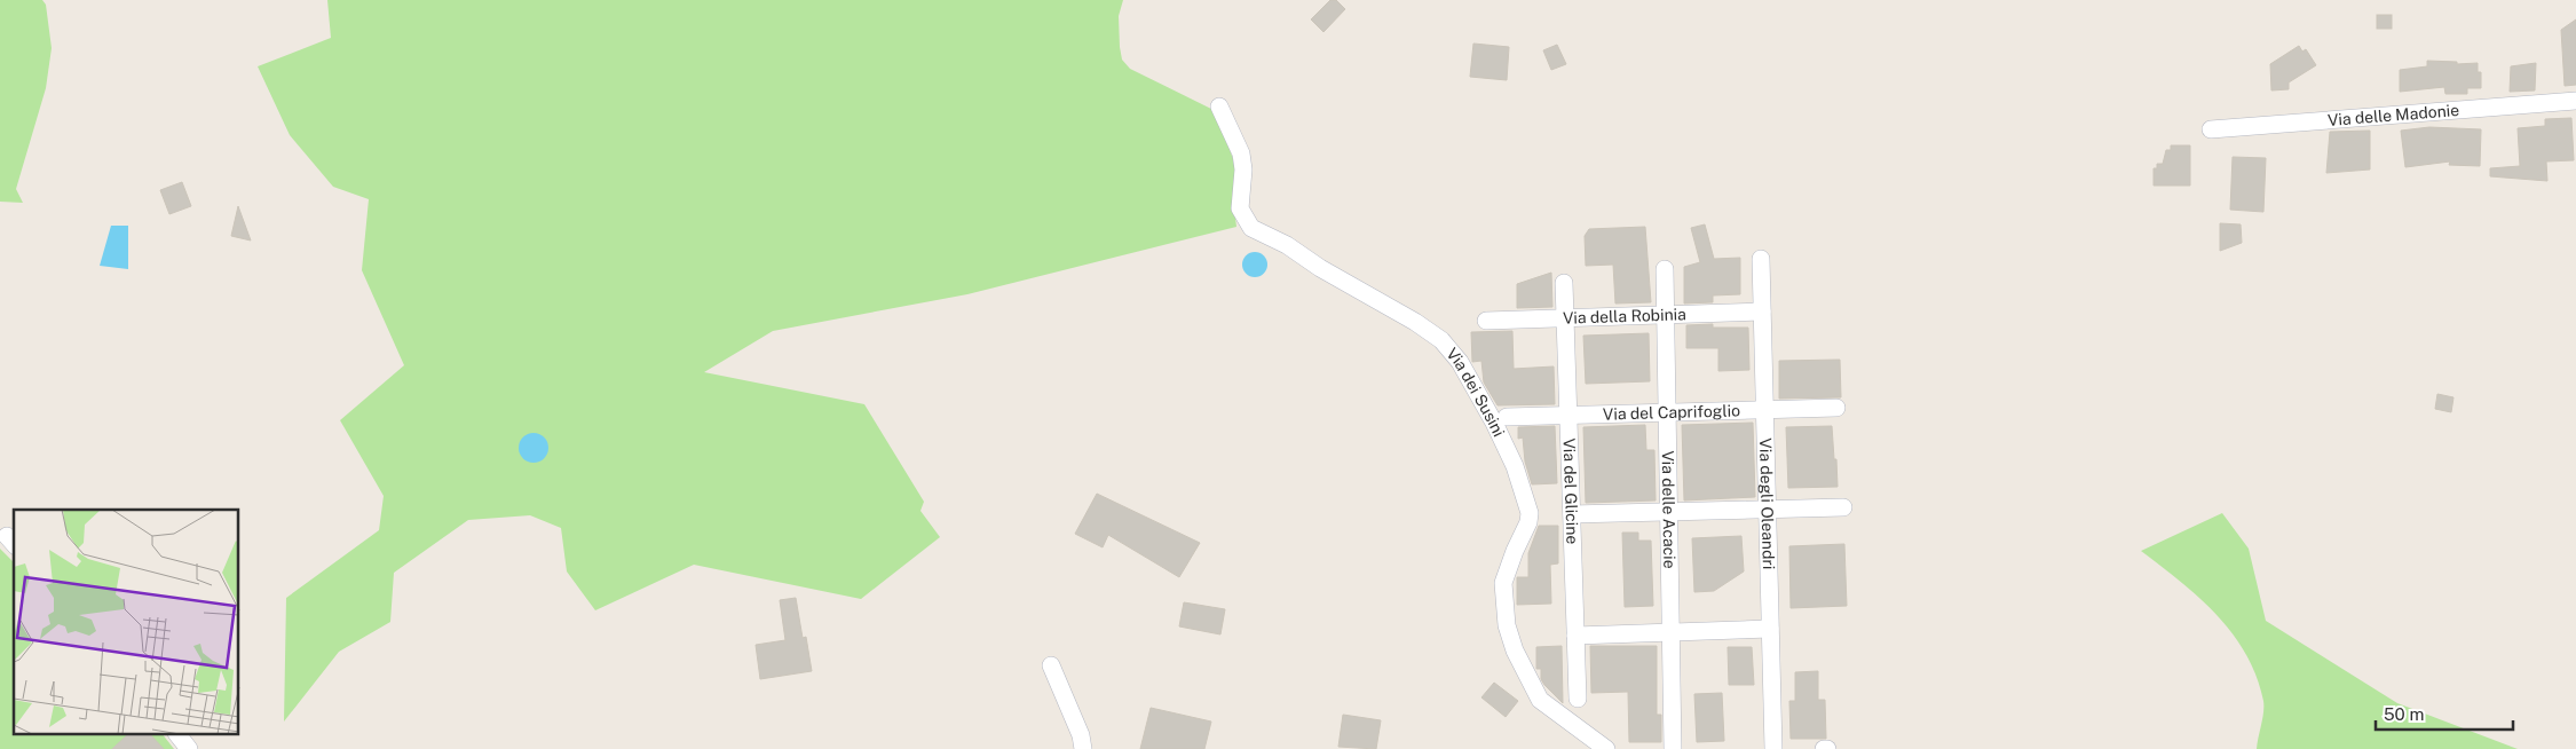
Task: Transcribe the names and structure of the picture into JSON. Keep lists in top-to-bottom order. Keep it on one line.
{"streets":{"street":["Via delle Madonie","Via della Robinia","Via dei Susini","Via del Caprifoglio","Via del Glicine","Via degli Oleandri","Via delle Acacie"]},"crossings":[["Via della Robinia","Via del Glicine"],["Via della Robinia","Via degli Oleandri"],["Via della Robinia","Via delle Acacie"],["Via del Caprifoglio","Via del Glicine"],["Via del Caprifoglio","Via degli Oleandri"],["Via del Caprifoglio","Via delle Acacie"]],"scale_bar":"50 m"}
